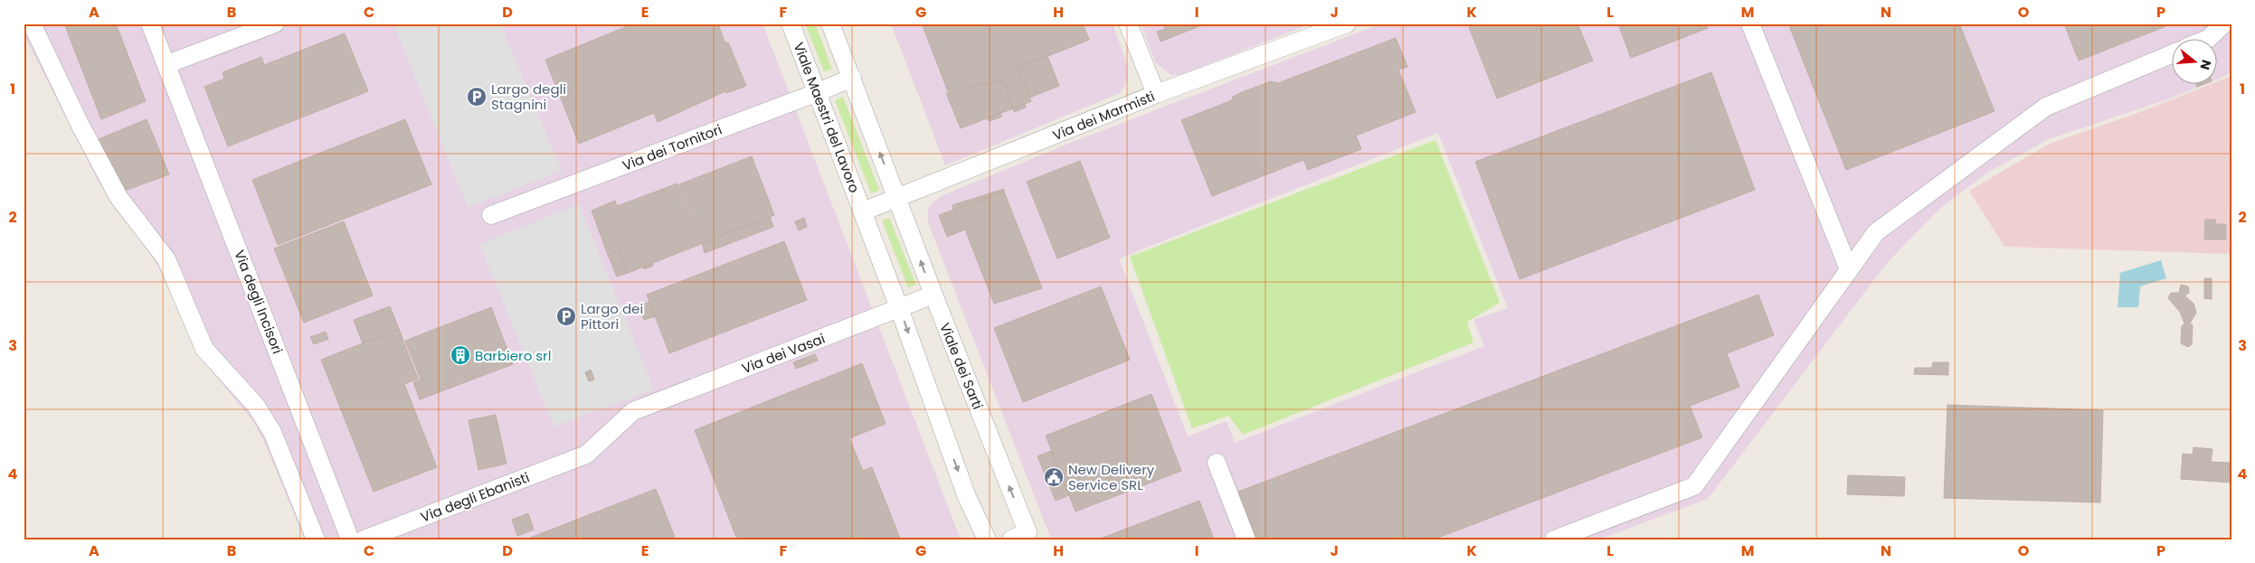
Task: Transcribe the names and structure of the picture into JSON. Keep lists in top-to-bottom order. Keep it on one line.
{"streets":{"street":["Via dei Marmisti","Viale Maestri del Lavoro","Via dei Tornitori","Via degli Incisori","Via dei Vasai","Viale dei Sarti","Via degli Ebanisti"]},"crossings":[["Via dei Marmisti","Viale Maestri del Lavoro"],["Via dei Marmisti","Viale dei Sarti"],["Viale Maestri del Lavoro","Via dei Tornitori"],["Via dei Vasai","Viale dei Sarti"],["Via dei Vasai","Via degli Ebanisti"]],"places":{"parking":["Largo degli Stagnini","Largo dei Pittori"],"building":["Barbiero srl"],"public building":["New Delivery Service SRL"]},"north":"right","grid":{"columns":["A","B","C","D","E","F","G","H","I","J","K","L","M","N","O","P"],"rows":["1","2","3","4"]}}
